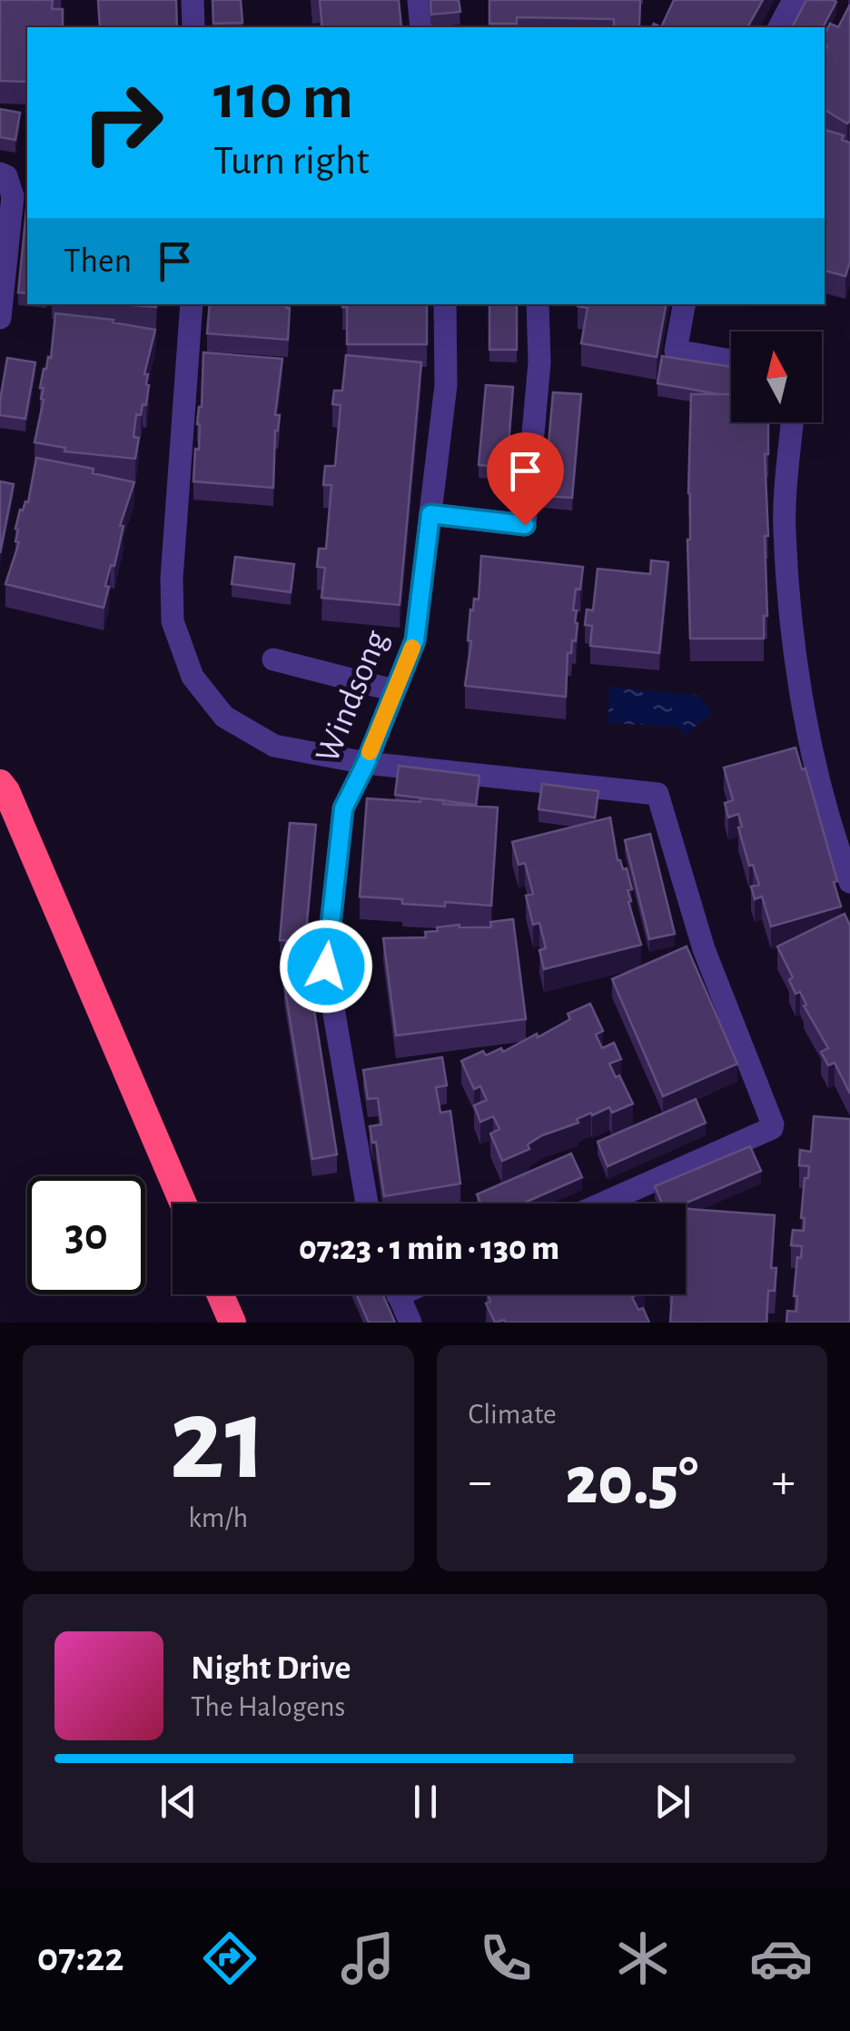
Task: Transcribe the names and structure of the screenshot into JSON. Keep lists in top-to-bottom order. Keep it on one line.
{"streets":{"street":["Windsong"]},"north":"top","page":{"turn":["110 m","Turn right"],"then":"Then","limit":"30","trip":"07:23 · 1 min · 130 m","tile":[["21","km/h"],"Climate"],"heat":["−","20.5°","+"],"song":["Night Drive","The Halogens"],"tabs":"07:22"}}
